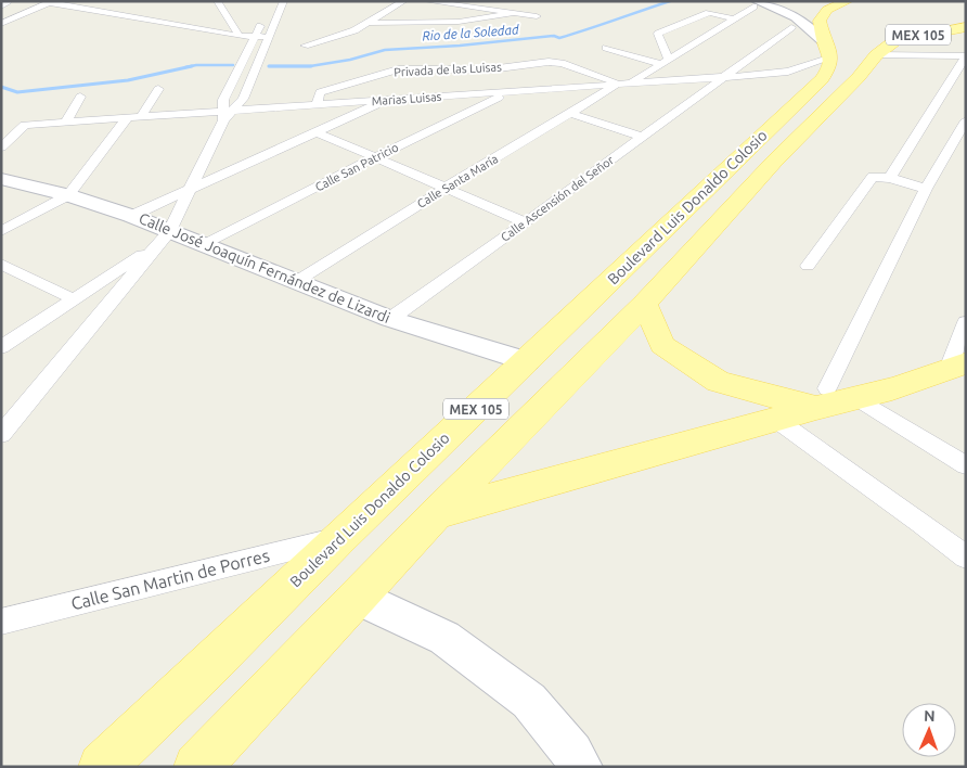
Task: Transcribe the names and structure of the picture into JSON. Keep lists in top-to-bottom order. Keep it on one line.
{"streets":{"main road":["MEX 105","Boulevard Luis Donaldo Colosio"],"street":["Privada de las Luisas","Marias Luisas","Calle San Patricio","Calle Santa María","Calle Ascensión del Señor","Calle José Joaquín Fernández de Lizardi","Calle San Martin de Porres"]},"crossings":[["Privada de las Luisas","Marias Luisas"],["Privada de las Luisas","Calle Santa María"],["Marias Luisas","Calle San Patricio"],["Marias Luisas","Calle Santa María"],["Marias Luisas","Calle Ascensión del Señor"],["Marias Luisas","Boulevard Luis Donaldo Colosio"],["Calle San Patricio","Calle José Joaquín Fernández de Lizardi"],["Calle Santa María","Calle José Joaquín Fernández de Lizardi"],["Calle Ascensión del Señor","Calle José Joaquín Fernández de Lizardi"],["Boulevard Luis Donaldo Colosio","Calle José Joaquín Fernández de Lizardi"],["Boulevard Luis Donaldo Colosio","Calle San Martin de Porres"]],"water":["Rio de la Soledad"],"north":"top"}
